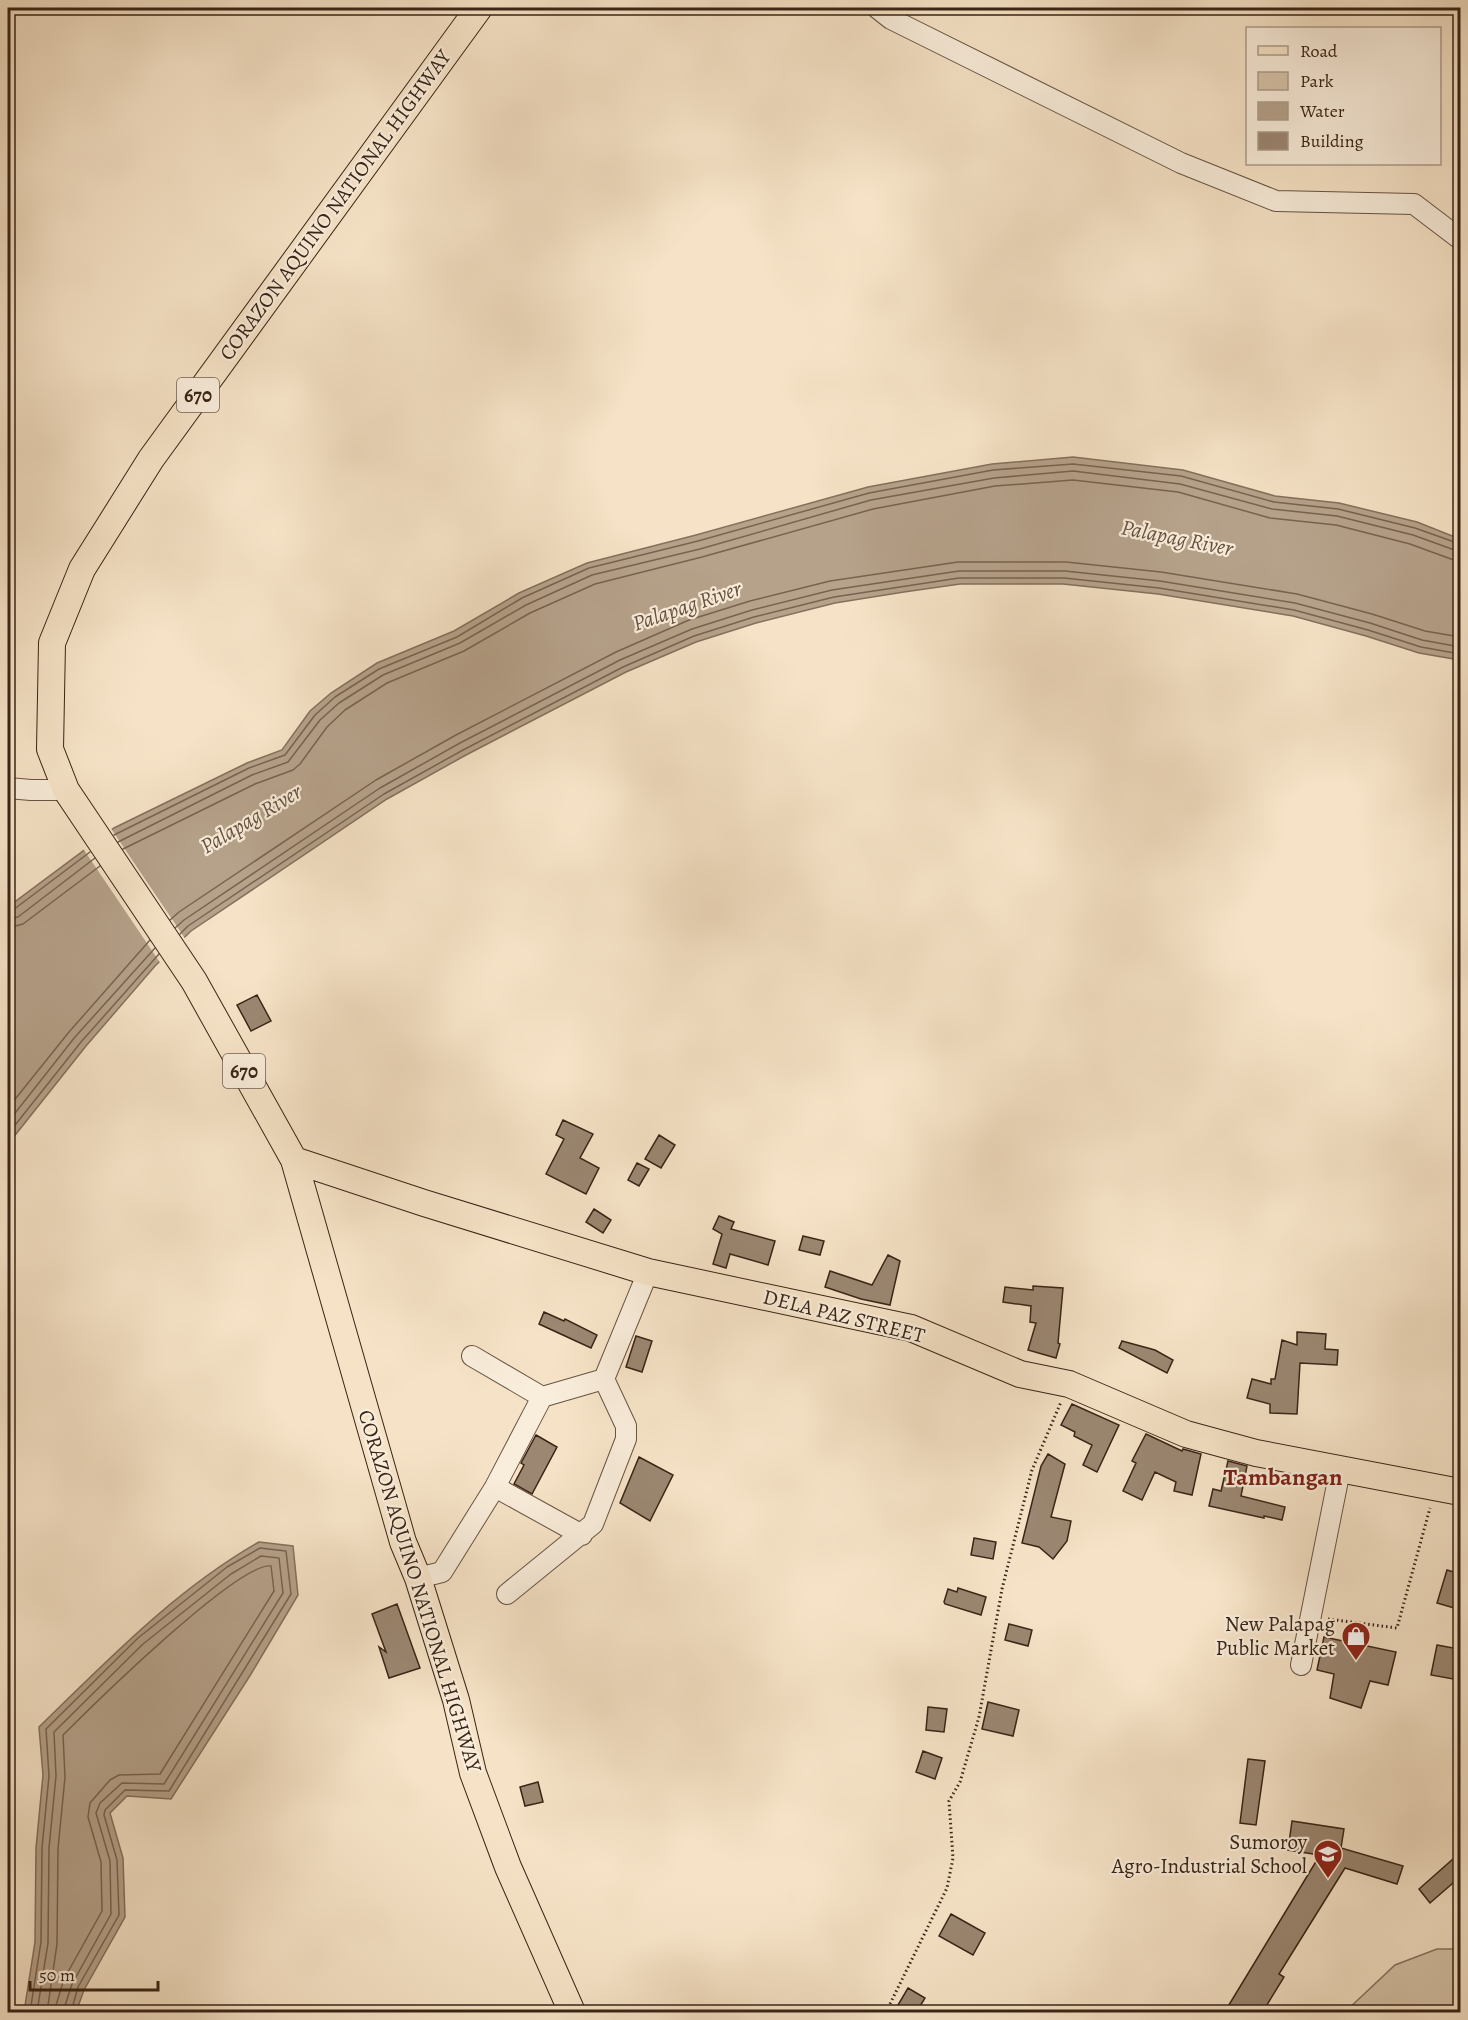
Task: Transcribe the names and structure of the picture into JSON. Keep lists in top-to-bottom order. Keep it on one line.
{"streets":{"main road":["CORAZON AQUINO NATIONAL HIGHWAY","670","DELA PAZ STREET"]},"crossings":[["CORAZON AQUINO NATIONAL HIGHWAY","DELA PAZ STREET"]],"districts":["Tambangan"],"water":["Palapag River"],"places":{"shop":["New Palapag Public Market"],"school or university":["Sumoroy Agro-Industrial School"]},"legend":["Road","Park","Water","Building"],"scale_bar":"50 m"}
